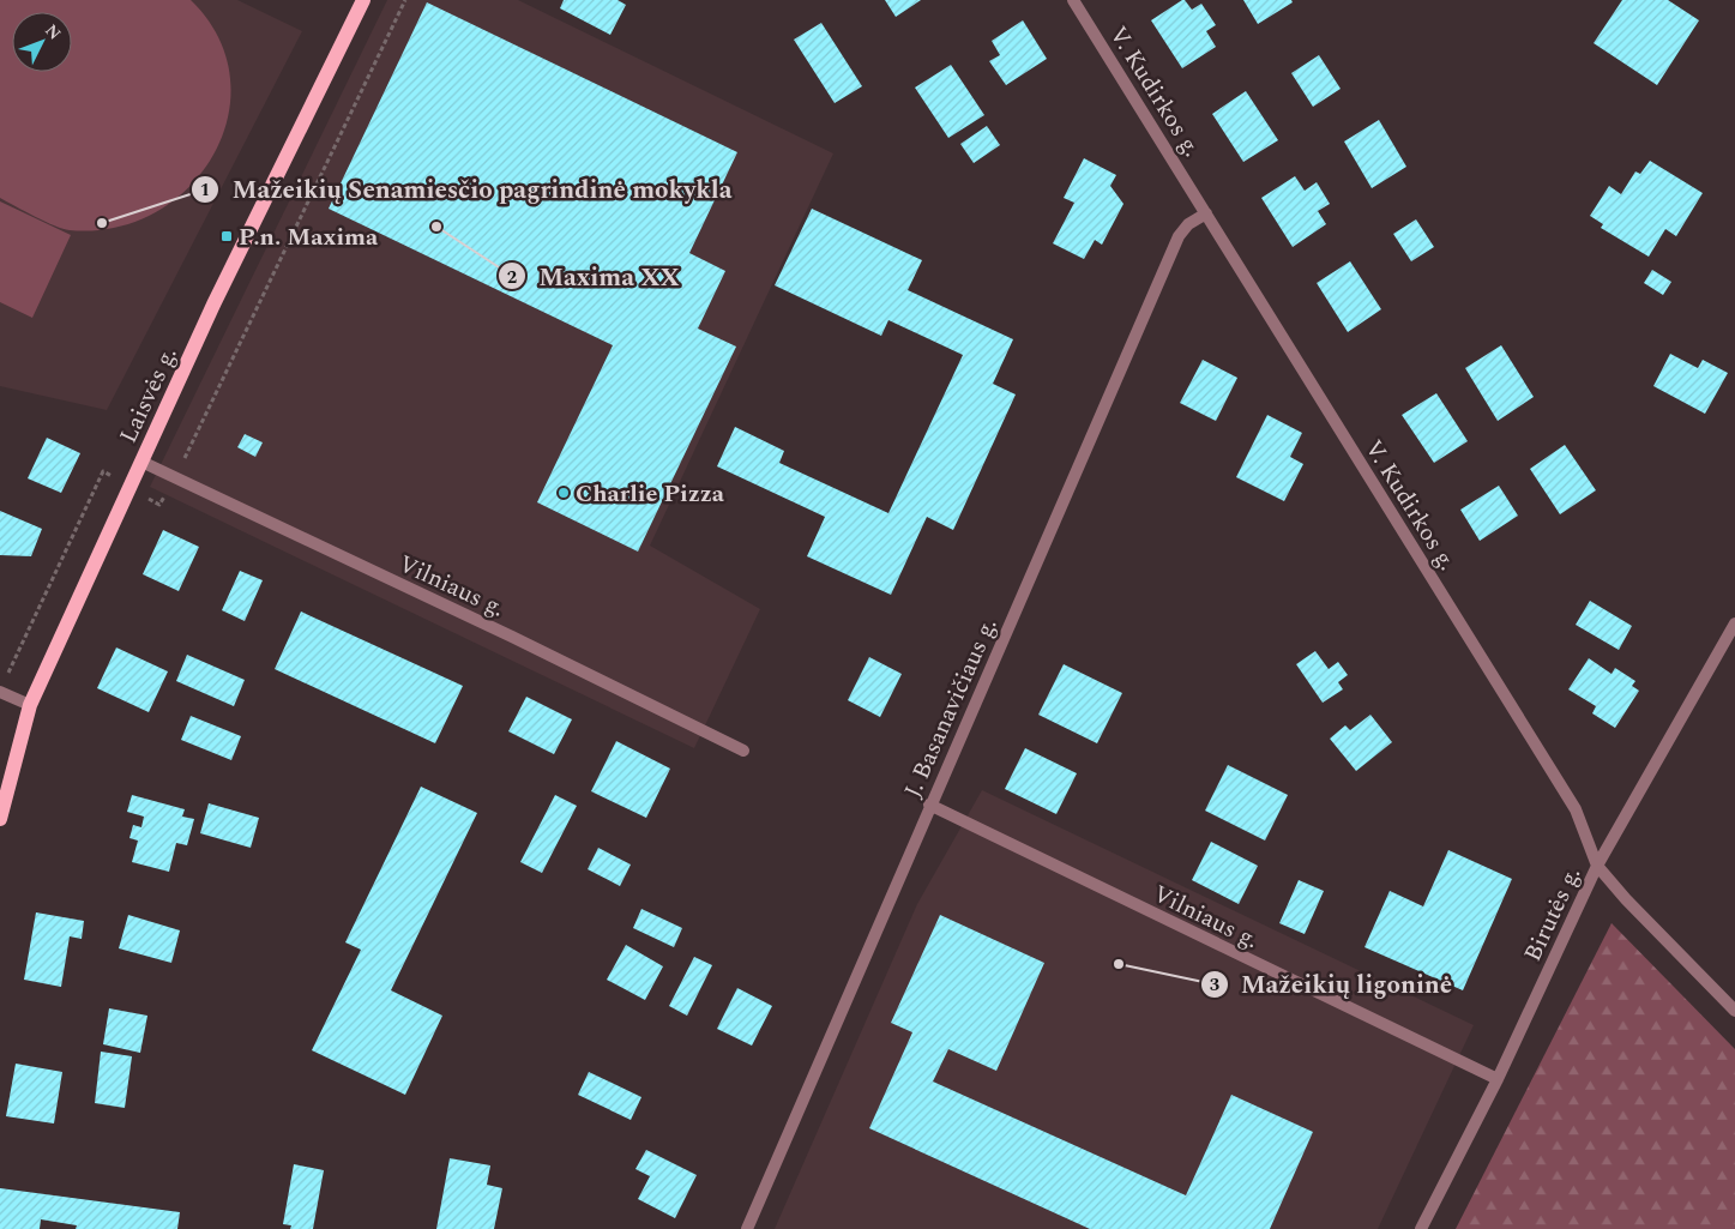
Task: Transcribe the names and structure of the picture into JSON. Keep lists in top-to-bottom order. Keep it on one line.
{"streets":{"main road":["Laisvės g."],"street":["V. Kudirkos g.","Vilniaus g.","J. Basanavičiaus g.","Birutės g."]},"crossings":[["V. Kudirkos g.","J. Basanavičiaus g."],["V. Kudirkos g.","Birutės g."],["Laisvės g.","Vilniaus g."],["Vilniaus g.","J. Basanavičiaus g."],["Vilniaus g.","Birutės g."]],"places":{"other":["Mažeikių Senamiesčio pagrindinė mokykla","Maxima XX","Charlie Pizza","Mažeikių ligoninė"],"transit":["P.n. Maxima"]},"north":"top right"}
